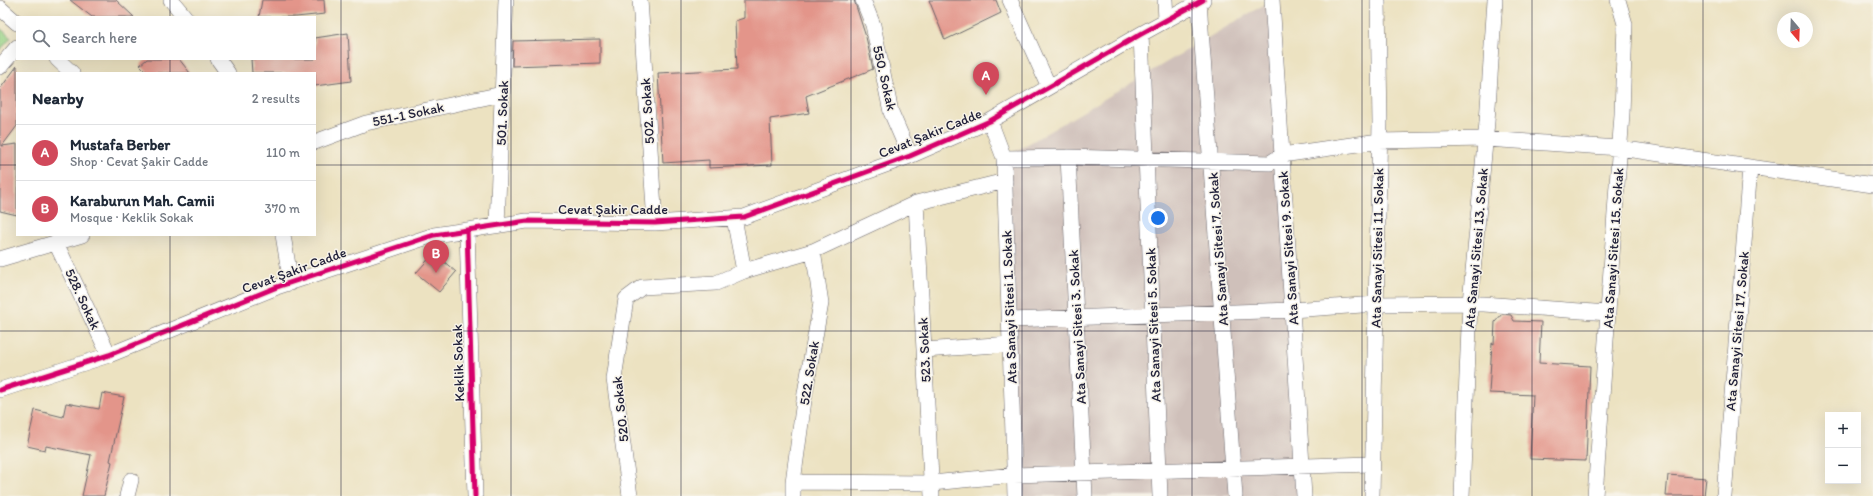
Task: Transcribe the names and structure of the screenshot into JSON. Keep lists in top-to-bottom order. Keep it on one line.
{"streets":{"street":["550. Sokak","502. Sokak","501. Sokak","551-1 Sokak","Cevat Şakir Cadde","Ata Sanayi Sitesi 9. Sokak","Ata Sanayi Sitesi 11. Sokak","Ata Sanayi Sitesi 13. Sokak","Ata Sanayi Sitesi 15. Sokak","Ata Sanayi Sitesi 7. Sokak","528. Sokak","Ata Sanayi Sitesi 1. Sokak","Ata Sanayi Sitesi 5. Sokak","Ata Sanayi Sitesi 3. Sokak","Ata Sanayi Sitesi 17. Sokak","523. Sokak","Keklik Sokak","522. Sokak","520. Sokak"]},"crossings":[["550. Sokak","Cevat Şakir Cadde"],["502. Sokak","Cevat Şakir Cadde"],["501. Sokak","551-1 Sokak"],["501. Sokak","Cevat Şakir Cadde"],["Cevat Şakir Cadde","Ata Sanayi Sitesi 7. Sokak"],["Cevat Şakir Cadde","528. Sokak"],["Cevat Şakir Cadde","Ata Sanayi Sitesi 1. Sokak"],["Cevat Şakir Cadde","Ata Sanayi Sitesi 5. Sokak"],["Cevat Şakir Cadde","Keklik Sokak"]],"north":"bottom","page":{"search":"Search here","pins":["A","B"],"heading":["Nearby","2 results"],"list":[{"mark":"A","name":"Mustafa Berber","note":"Shop · Cevat Şakir Cadde","value":"110 m"},{"mark":"B","name":"Karaburun Mah. Camii","note":"Mosque · Keklik Sokak","value":"370 m"}],"map_buttons":["+","−"]}}
